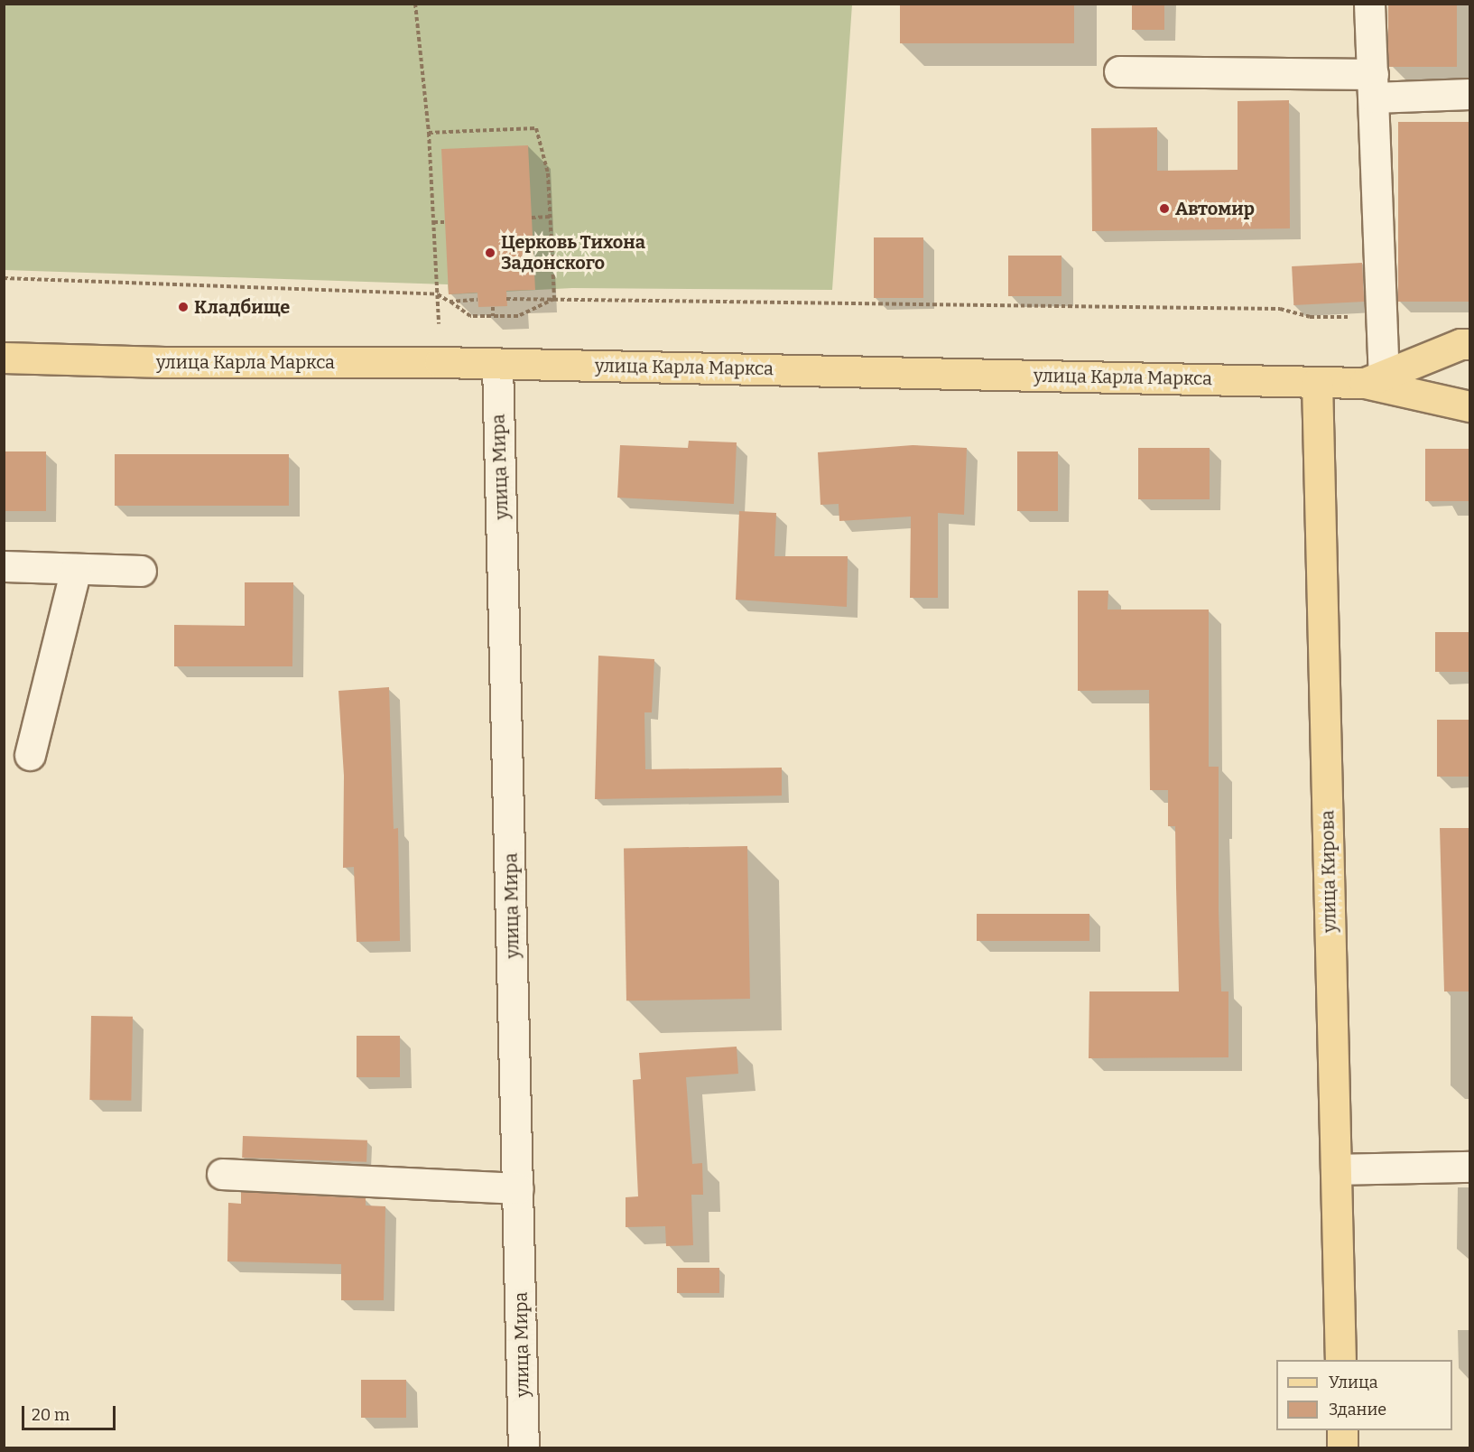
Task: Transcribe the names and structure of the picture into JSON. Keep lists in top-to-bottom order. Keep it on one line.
{"streets":{"main road":["улица Карла Маркса","улица Кирова"],"street":["улица Мира"]},"crossings":[["улица Карла Маркса","улица Мира"],["улица Карла Маркса","улица Кирова"]],"places":["Автомир","Церковь Тихона Задонского","Кладбище"],"legend":["Улица","Здание"],"scale_bar":"20 m"}
